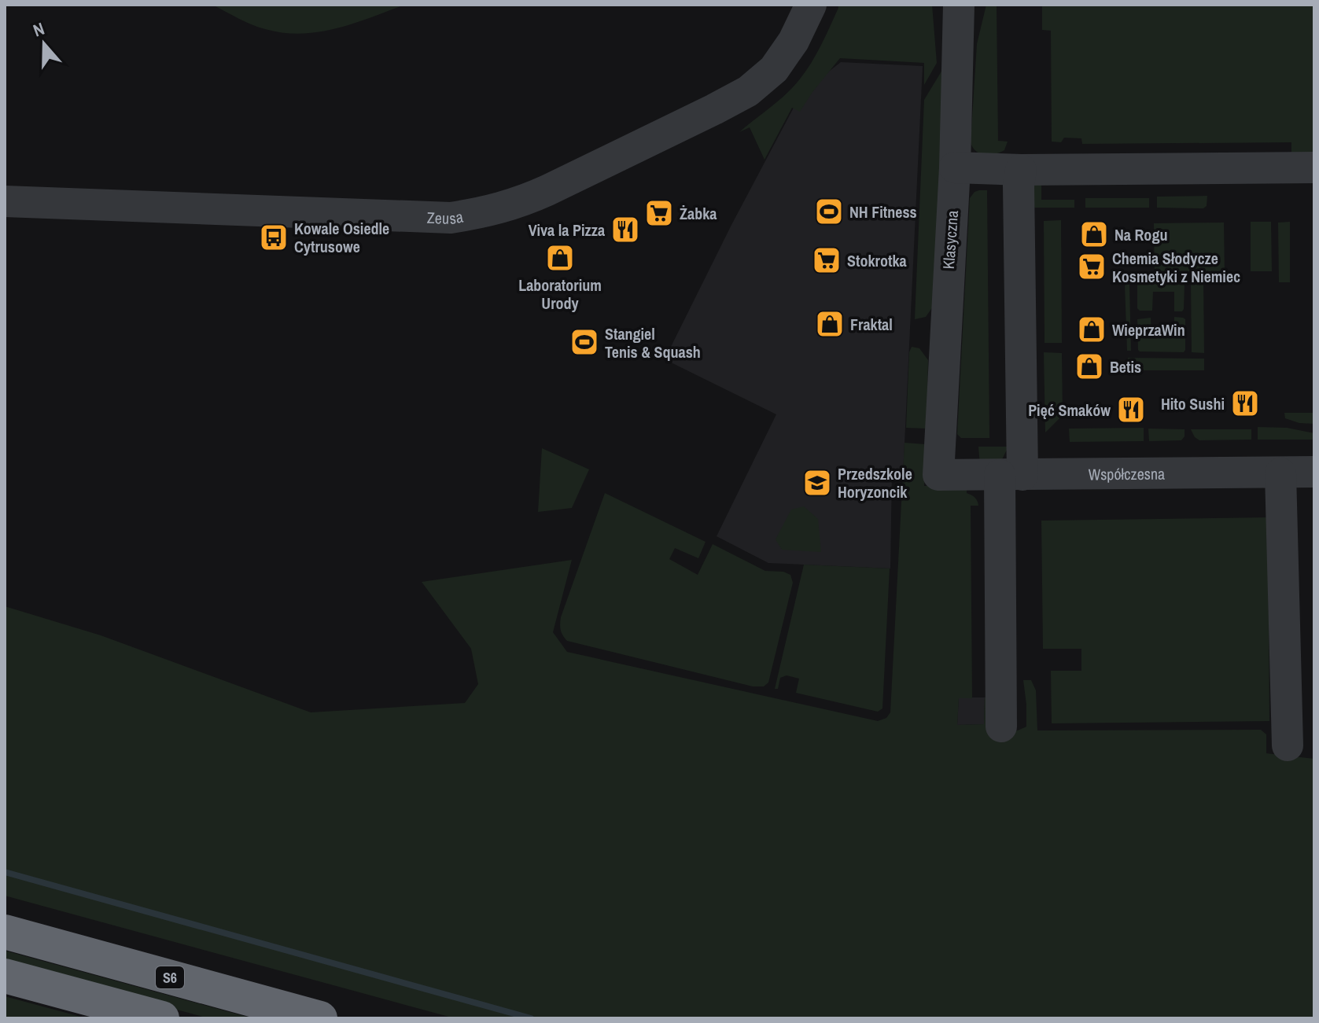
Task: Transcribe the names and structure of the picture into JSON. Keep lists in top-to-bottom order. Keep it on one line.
{"streets":{"highway":["S6"],"street":["Zeusa","Klasyczna","Współczesna"]},"crossings":[["Klasyczna","Współczesna"]],"places":{"sports":["NH Fitness","Stangiel Tenis & Squash"],"supermarket":["Żabka","Stokrotka","Chemia Słodycze Kosmetyki z Niemiec"],"restaurant":["Viva la Pizza","Hito Sushi","Pięć Smaków"],"shop":["Na Rogu","Laboratorium Urody","Fraktal","WieprzaWin","Betis"],"bus stop":["Kowale Osiedle Cytrusowe"],"school or university":["Przedszkole Horyzoncik"]},"north":"top"}
